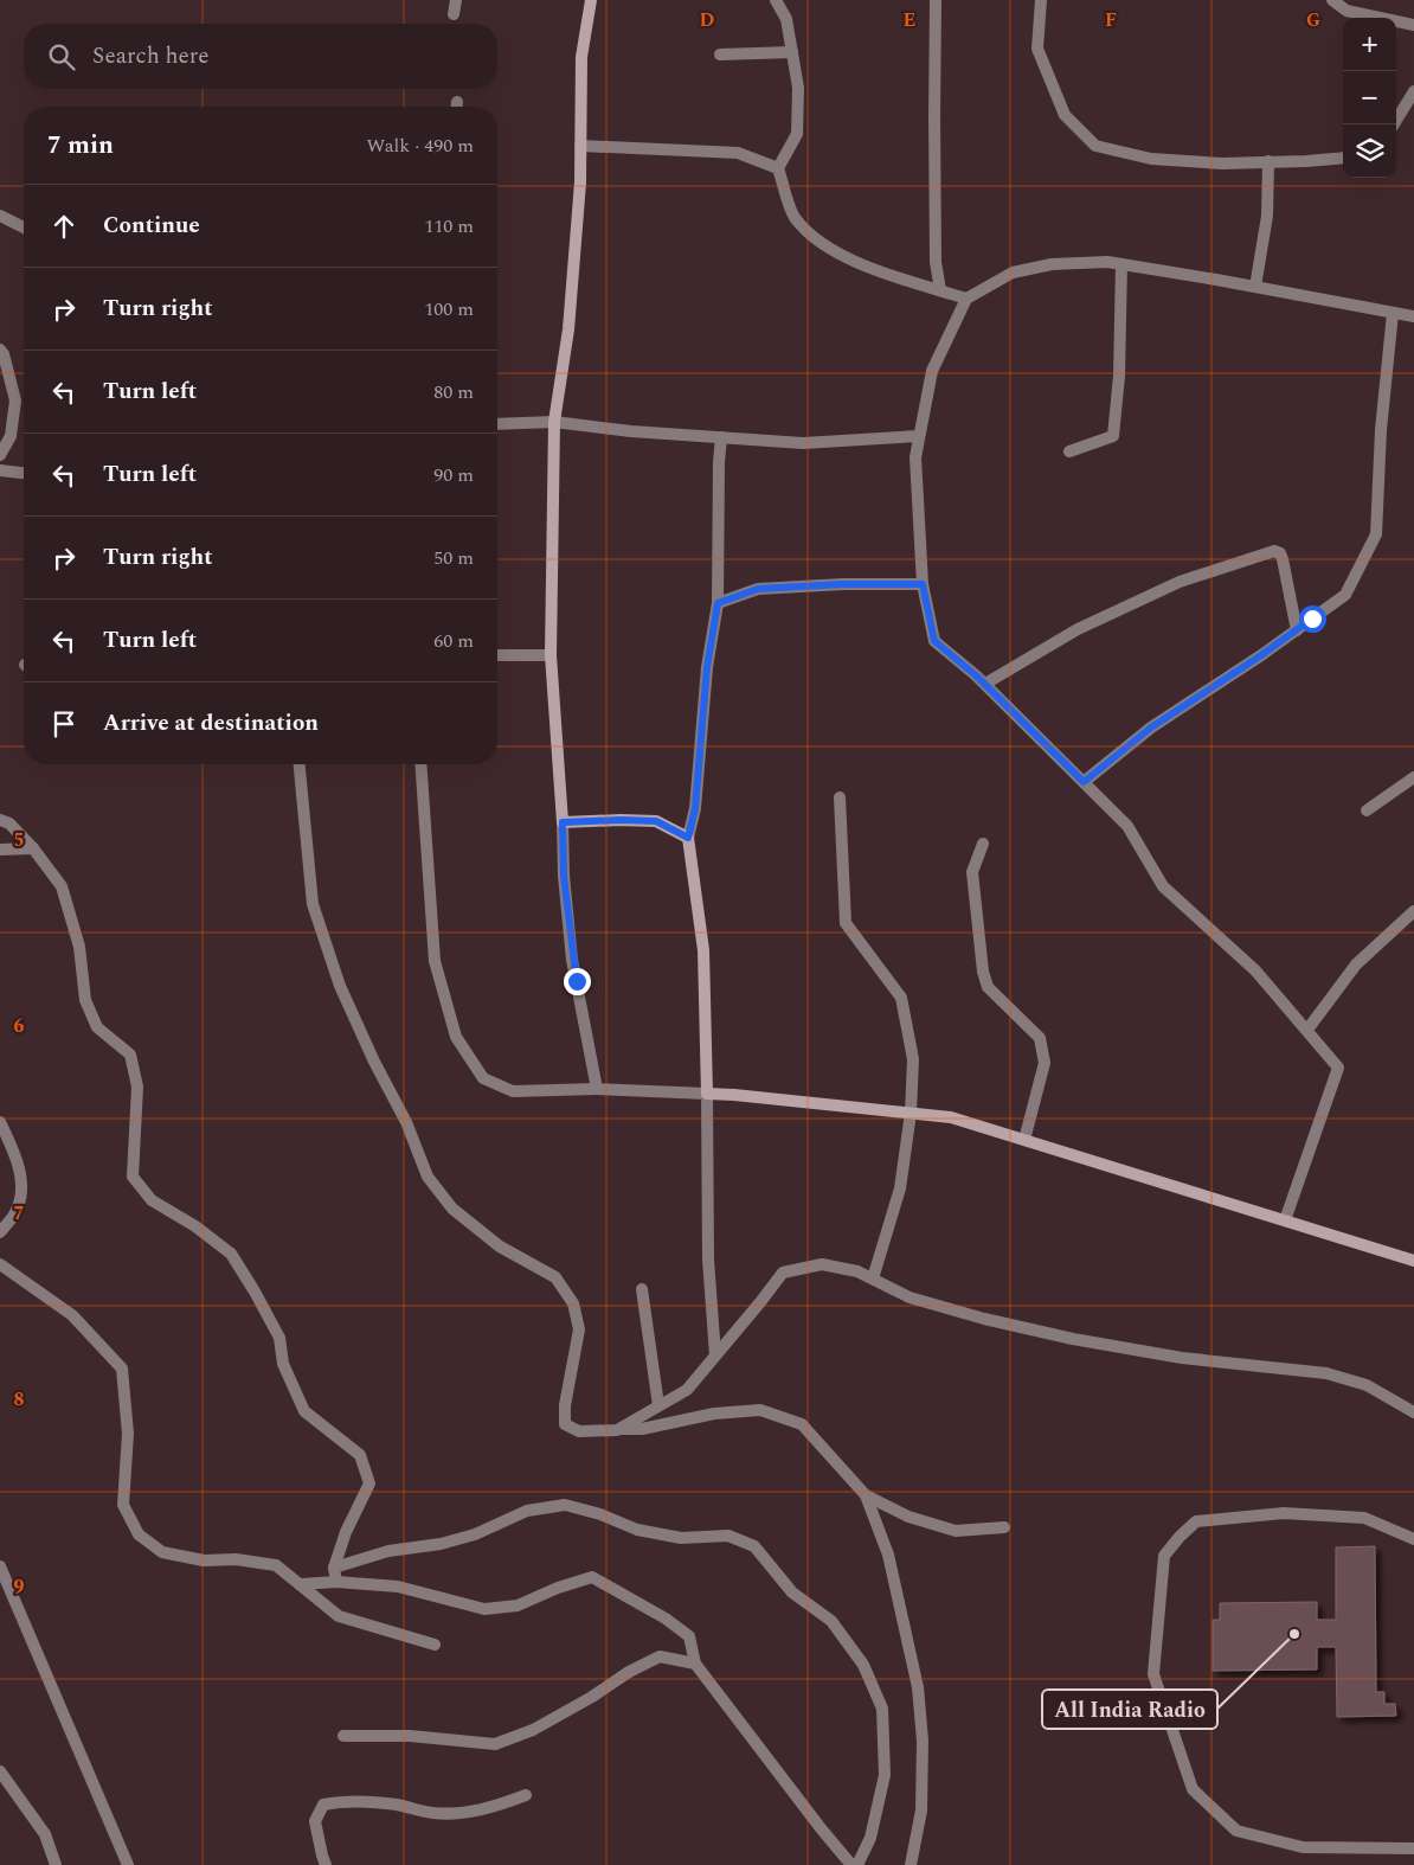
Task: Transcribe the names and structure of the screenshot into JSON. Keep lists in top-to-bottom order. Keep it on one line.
{"places":["All India Radio"],"page":{"map_buttons":["+","−"],"search":"Search here","heading":["7 min","Walk · 490 m"],"list":[["Continue","110 m"],["Turn right","100 m"],["Turn left","80 m"],["Turn left","90 m"],["Turn right","50 m"],["Turn left","60 m"],"Arrive at destination"]},"grid":{"columns":["D","E","F","G"],"rows":["5","6","7","8","9"]}}
